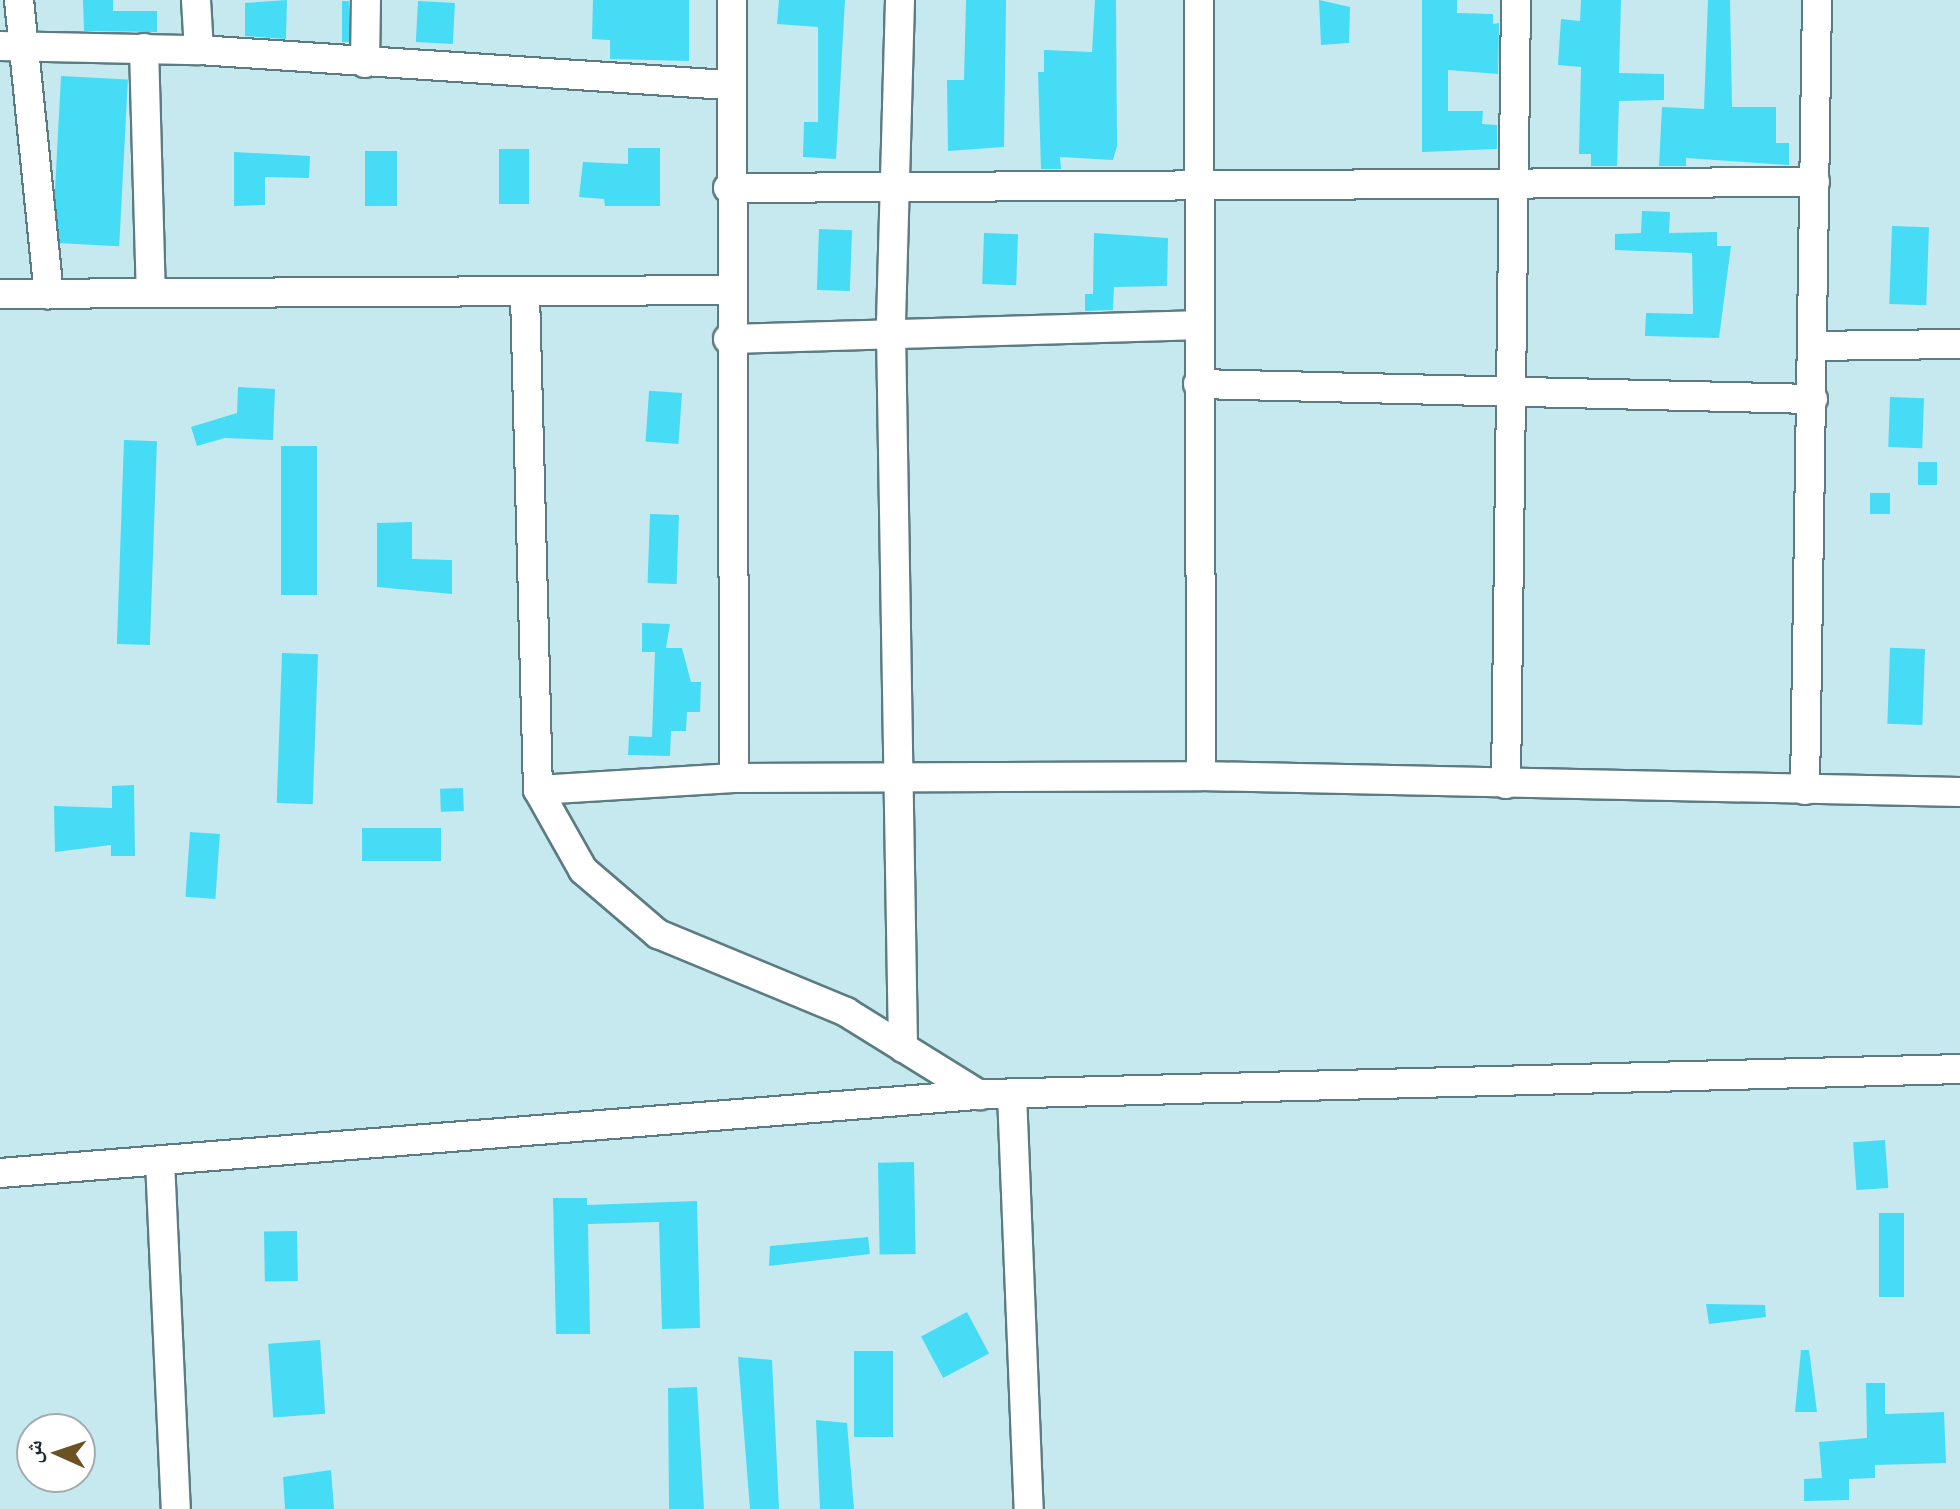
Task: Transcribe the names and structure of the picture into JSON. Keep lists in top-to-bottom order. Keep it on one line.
{"north":"left"}
